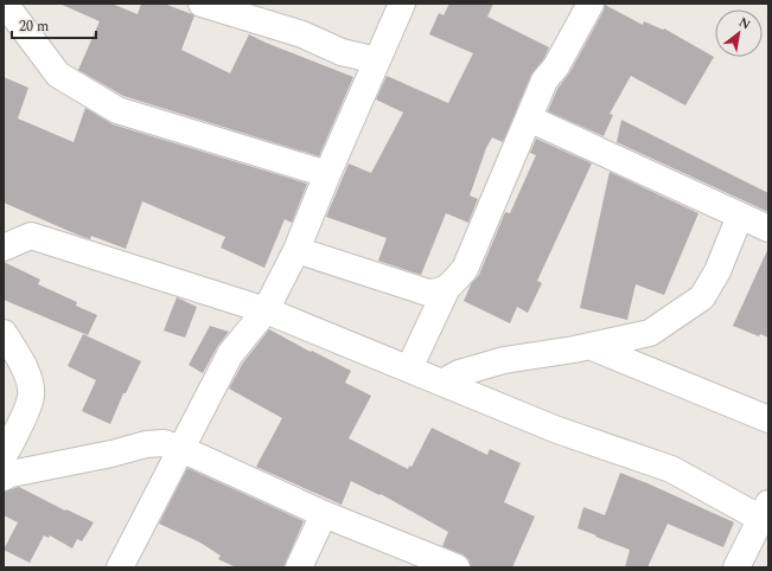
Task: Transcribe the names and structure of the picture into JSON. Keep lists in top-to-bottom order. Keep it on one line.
{"scale_bar":"20 m","north":"top right"}
